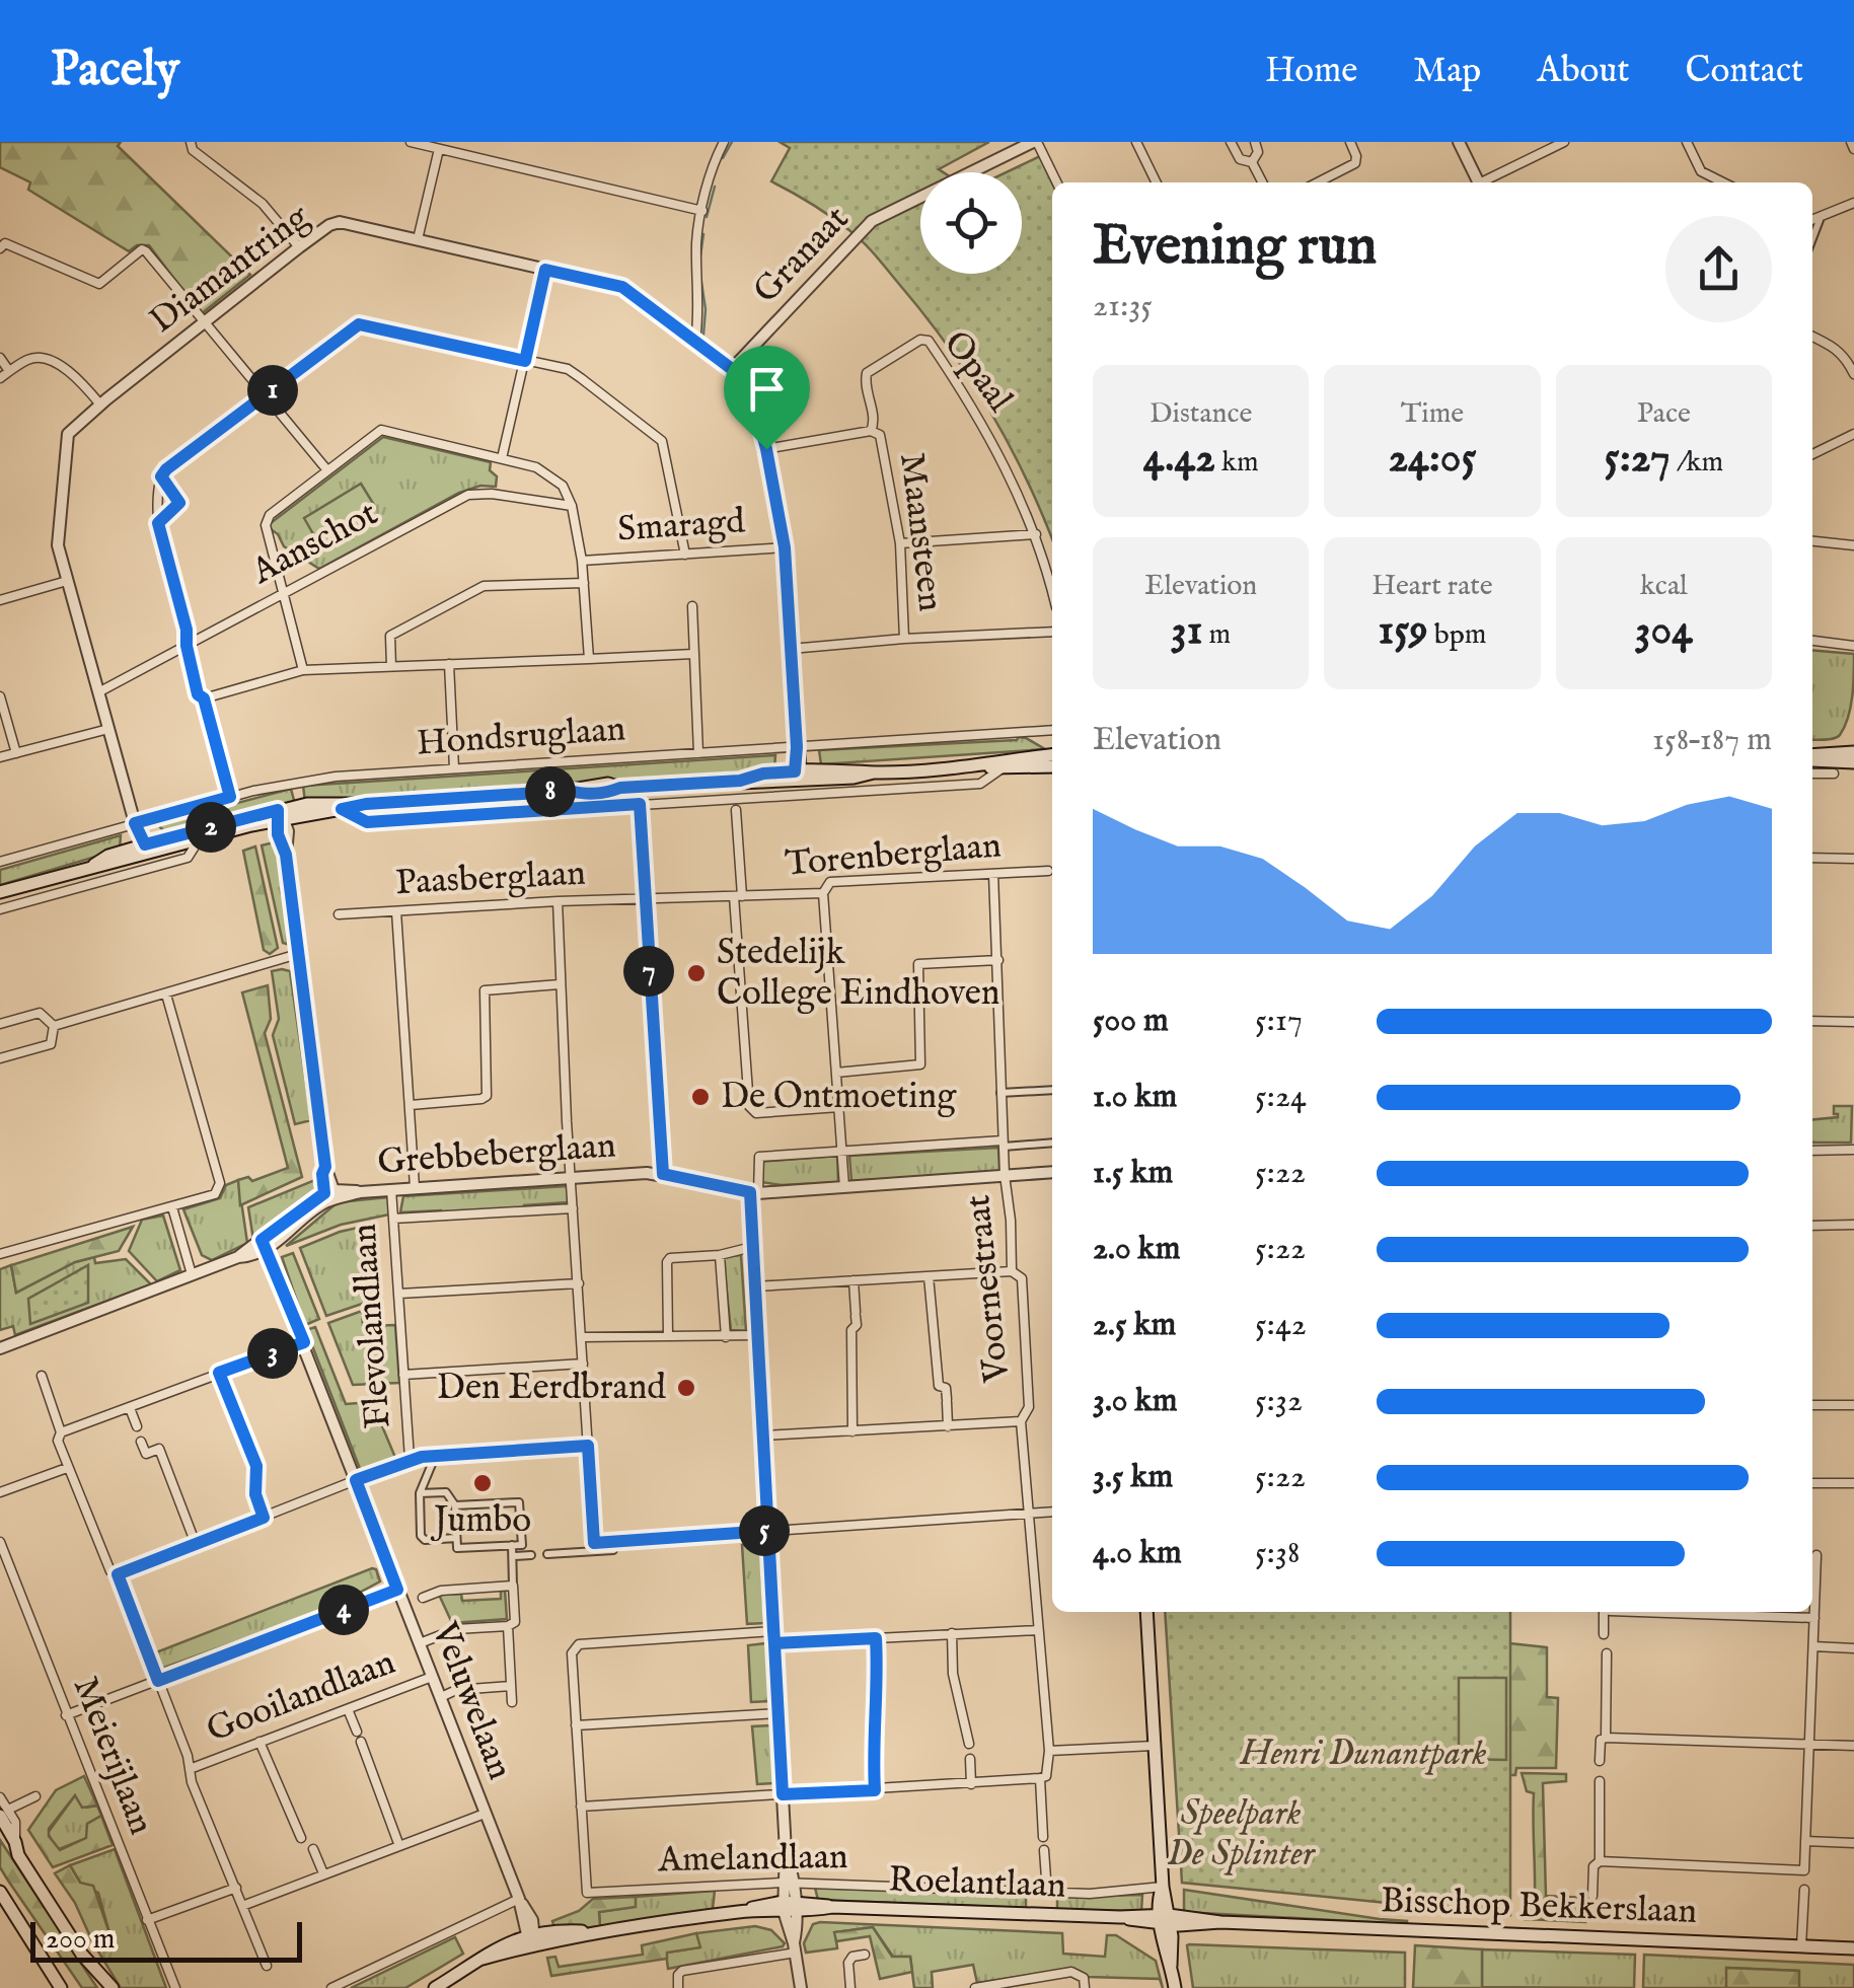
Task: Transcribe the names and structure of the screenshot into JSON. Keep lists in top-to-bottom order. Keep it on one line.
{"streets":{"main road":["Hondsruglaan","Roelantlaan","Bisschop Bekkerslaan"],"street":["Granaat","Diamantring","Opaal","Smaragd","Maansteen","Aanschot","Torenberglaan","Paasberglaan","Grebbeberglaan","Voornestraat","Flevolandlaan","Gooilandlaan","Veluwelaan","Meierijlaan","Amelandlaan"]},"crossings":[["Granaat","Diamantring"],["Diamantring","Smaragd"],["Diamantring","Maansteen"],["Diamantring","Aanschot"],["Diamantring","Hondsruglaan"],["Opaal","Maansteen"],["Hondsruglaan","Torenberglaan"],["Torenberglaan","Paasberglaan"],["Torenberglaan","Voornestraat"],["Grebbeberglaan","Voornestraat"],["Grebbeberglaan","Flevolandlaan"],["Gooilandlaan","Veluwelaan"],["Veluwelaan","Roelantlaan"],["Roelantlaan","Bisschop Bekkerslaan"]],"parks":["Henri Dunantpark","Speelpark De Splinter"],"places":["Stedelijk College Eindhoven","De Ontmoeting","Den Eerdbrand","Jumbo"],"scale_bar":"200 m","page":{"header":"Pacely","nav":["Home","Map","About","Contact"],"heading":["Evening run","21:35"],"stats":[["Distance","4.42 km"],["Time","24:05"],["Pace","5:27 /km"],["Elevation","31 m"],["Heart rate","159 bpm"],["kcal","304"]],"pins":["1","8","2","7","3","5","4"],"chart":["Elevation","158–187 m"],"list":[{"name":"500 m","note":"5:17"},{"name":"1.0 km","note":"5:24"},{"name":"1.5 km","note":"5:22"},{"name":"2.0 km","note":"5:22"},{"name":"2.5 km","note":"5:42"},{"name":"3.0 km","note":"5:32"},{"name":"3.5 km","note":"5:22"},{"name":"4.0 km","note":"5:38"}],"scale":"200 m"}}
